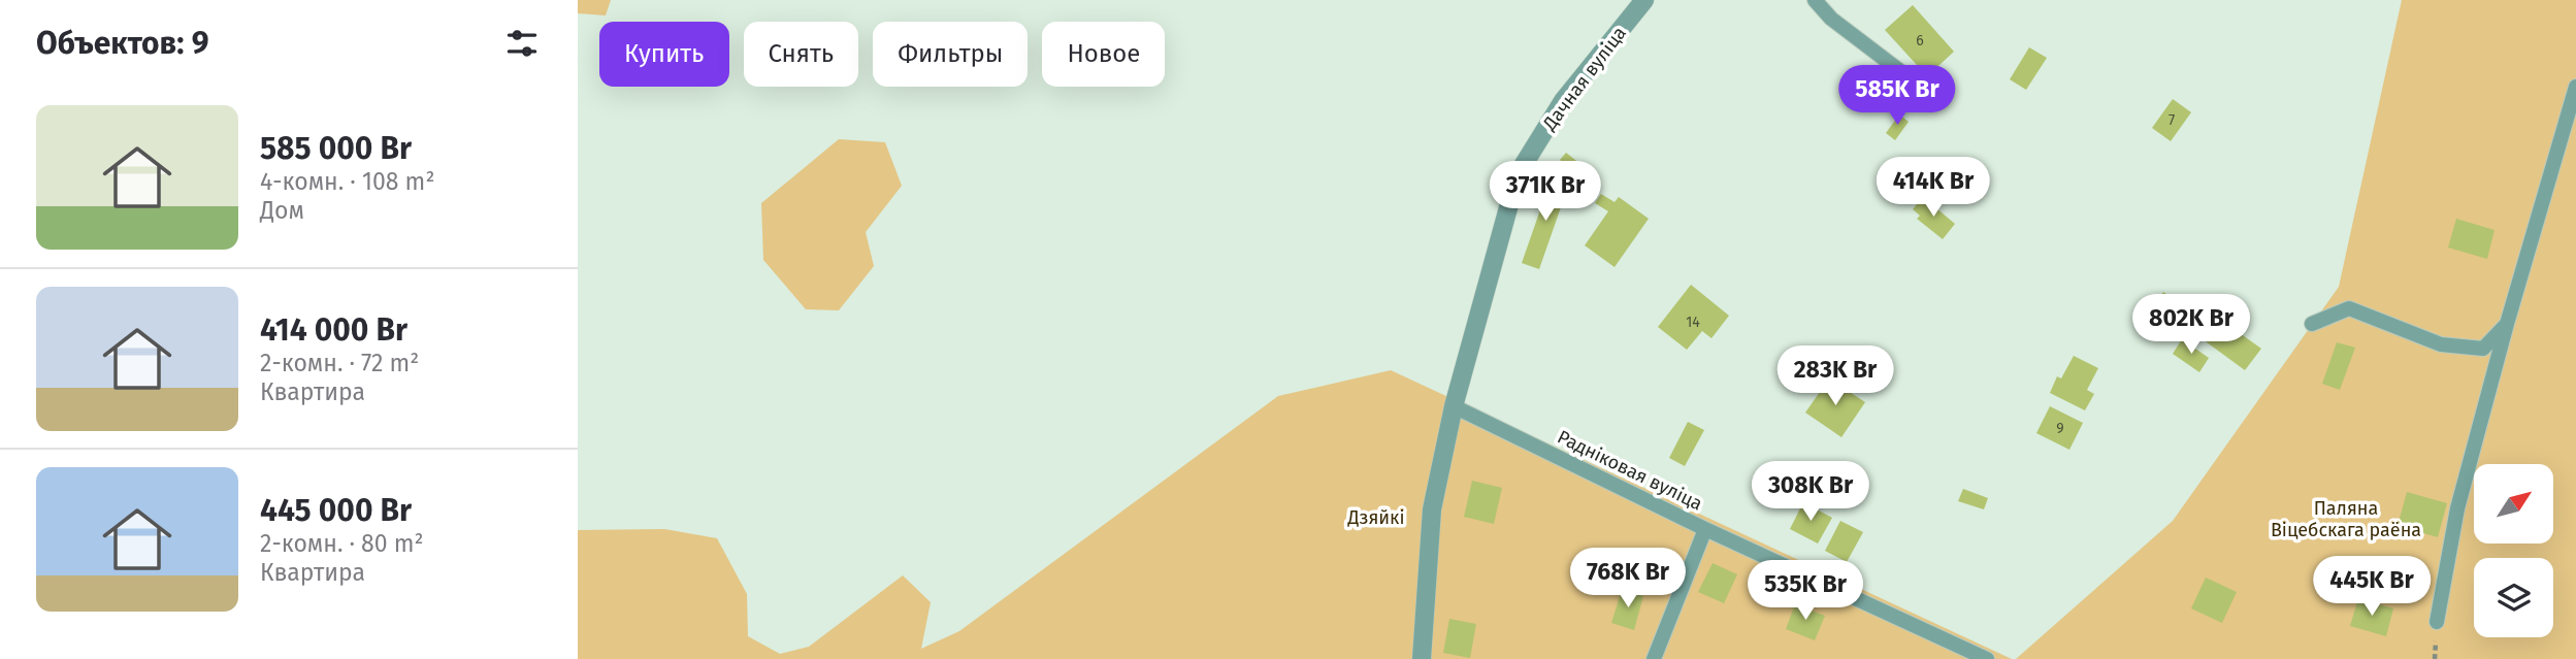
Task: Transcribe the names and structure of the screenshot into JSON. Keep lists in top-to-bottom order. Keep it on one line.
{"streets":{"street":["Дачная вуліца"],"lane":["Радніковая вуліца"]},"crossings":[["Дачная вуліца","Радніковая вуліца"]],"parks":["Паляна Віцебскага раёна","Дзяйкі"],"house_numbers":["6","7","14","9"],"north":"top right","page":{"heading":"Объектов: 9","chip":["Купить","Снять","Фильтры","Новое"],"price":["585K Br","414K Br","371K Br","802K Br","283K Br","308K Br","768K Br","445K Br","535K Br"],"list":[{"name":"585 000 Br","note":"4-комн. · 108 m² · Дом"},{"name":"414 000 Br","note":"2-комн. · 72 m² · Квартира"},{"name":"445 000 Br","note":"2-комн. · 80 m² · Квартира"}]}}
